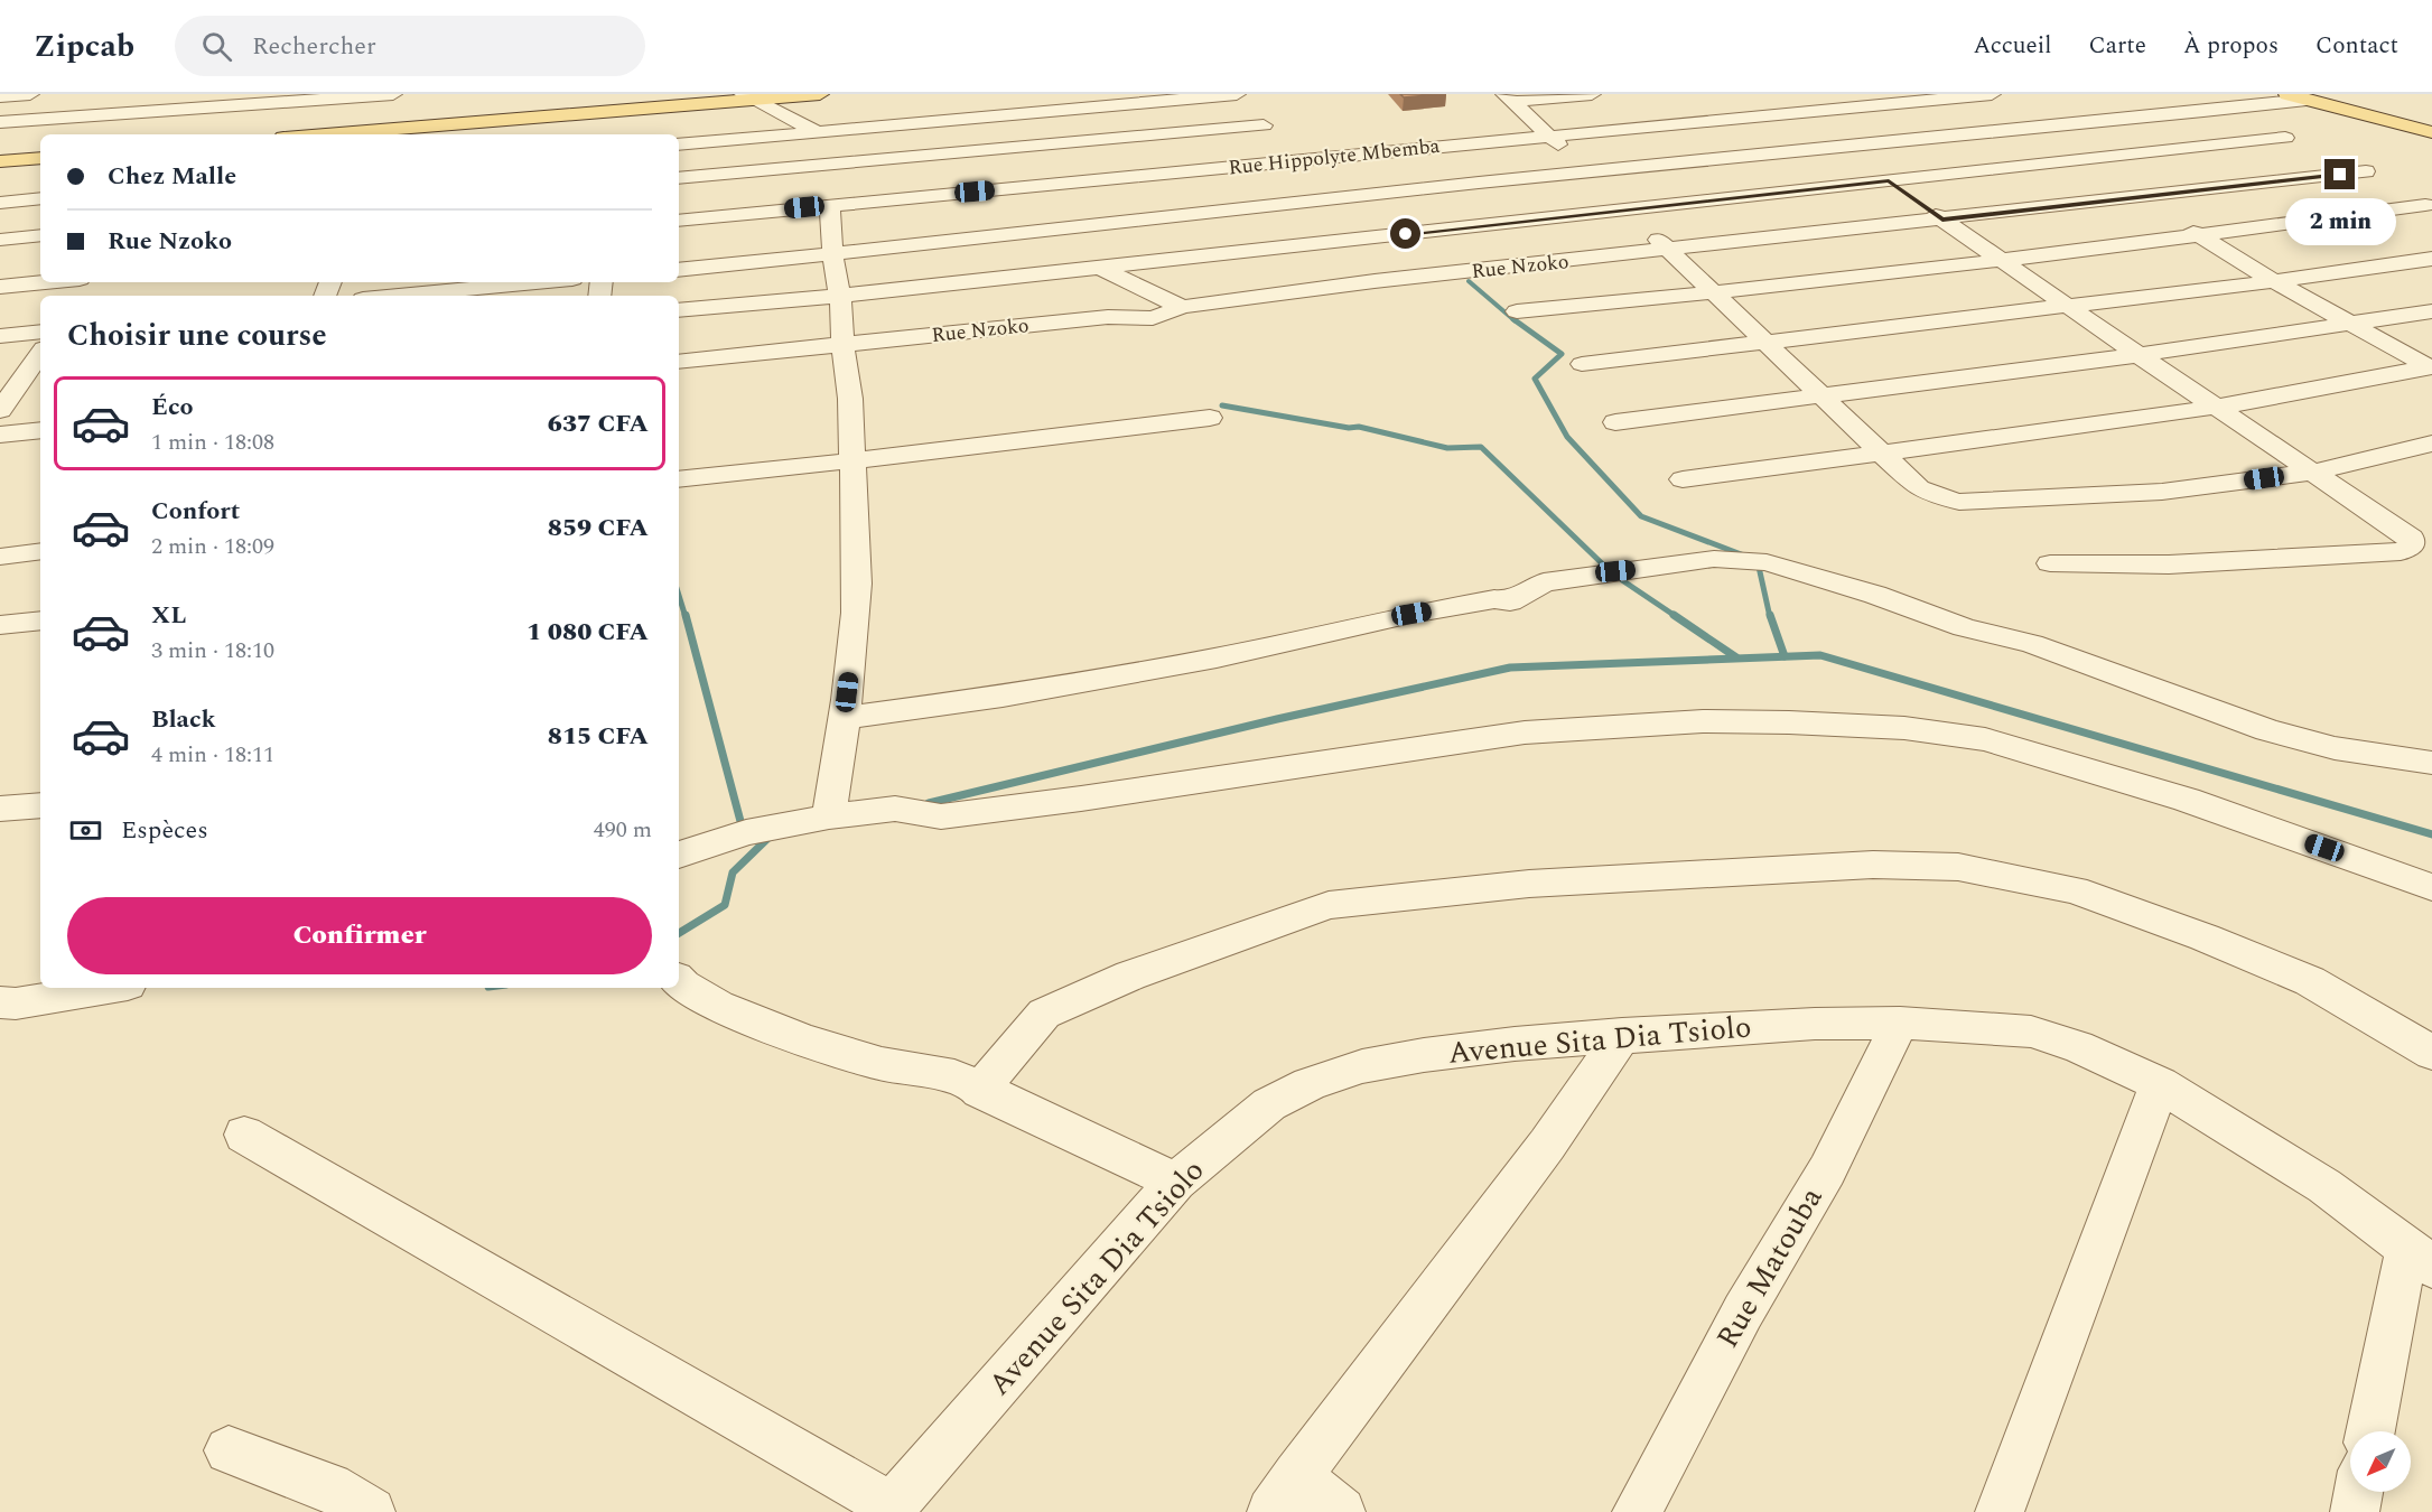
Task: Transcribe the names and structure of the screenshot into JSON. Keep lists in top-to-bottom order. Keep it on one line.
{"streets":{"street":["Rue Hippolyte Mbemba","Rue Nzoko","Avenue Sita Dia Tsiolo","Rue Matouba"]},"crossings":[["Avenue Sita Dia Tsiolo","Rue Matouba"]],"north":"bottom left","page":{"header":"Zipcab","search":"Rechercher","nav":["Accueil","Carte","À propos","Contact"],"banner":["Chez Malle","Rue Nzoko"],"bubble":"2 min","heading":"Choisir une course","list":[{"name":"Éco","note":"1 min · 18:08","value":"637 CFA"},{"name":"Confort","note":"2 min · 18:09","value":"859 CFA"},{"name":"XL","note":"3 min · 18:10","value":"1 080 CFA"},{"name":"Black","note":"4 min · 18:11","value":"815 CFA"}],"pay":["Espèces","490 m"],"buttons":"Confirmer"}}
